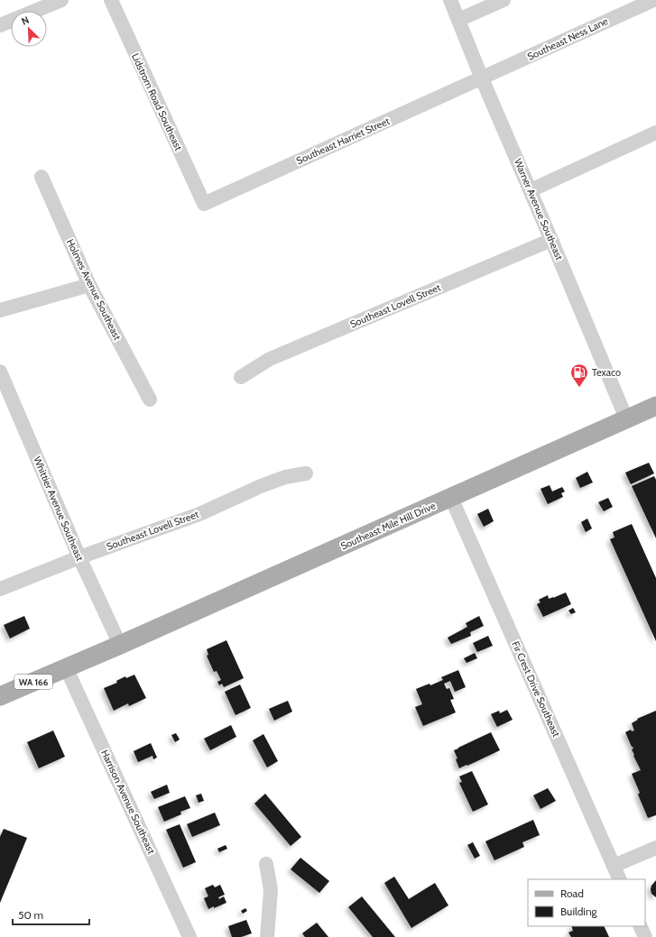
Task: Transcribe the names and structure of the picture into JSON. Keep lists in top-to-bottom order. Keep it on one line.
{"streets":{"main road":["Southeast Mile Hill Drive","WA 166"],"street":["Southeast Ness Lane","Lidstrom Road Southeast","Southeast Harriet Street","Warner Avenue Southeast","Holmes Avenue Southeast","Southeast Lovell Street","Whittier Avenue Southeast","Fir Crest Drive Southeast","Harrison Avenue Southeast"]},"crossings":[["Southeast Ness Lane","Southeast Harriet Street"],["Southeast Ness Lane","Warner Avenue Southeast"],["Lidstrom Road Southeast","Southeast Harriet Street"],["Southeast Harriet Street","Warner Avenue Southeast"],["Warner Avenue Southeast","Southeast Lovell Street"],["Warner Avenue Southeast","Southeast Mile Hill Drive"],["Southeast Lovell Street","Whittier Avenue Southeast"],["Whittier Avenue Southeast","Southeast Mile Hill Drive"],["Whittier Avenue Southeast","WA 166"],["Southeast Mile Hill Drive","WA 166"],["Southeast Mile Hill Drive","Fir Crest Drive Southeast"],["WA 166","Harrison Avenue Southeast"]],"places":{"fuel station":["Texaco"]},"legend":["Road","Building"],"scale_bar":"50 m","north":"top left"}
